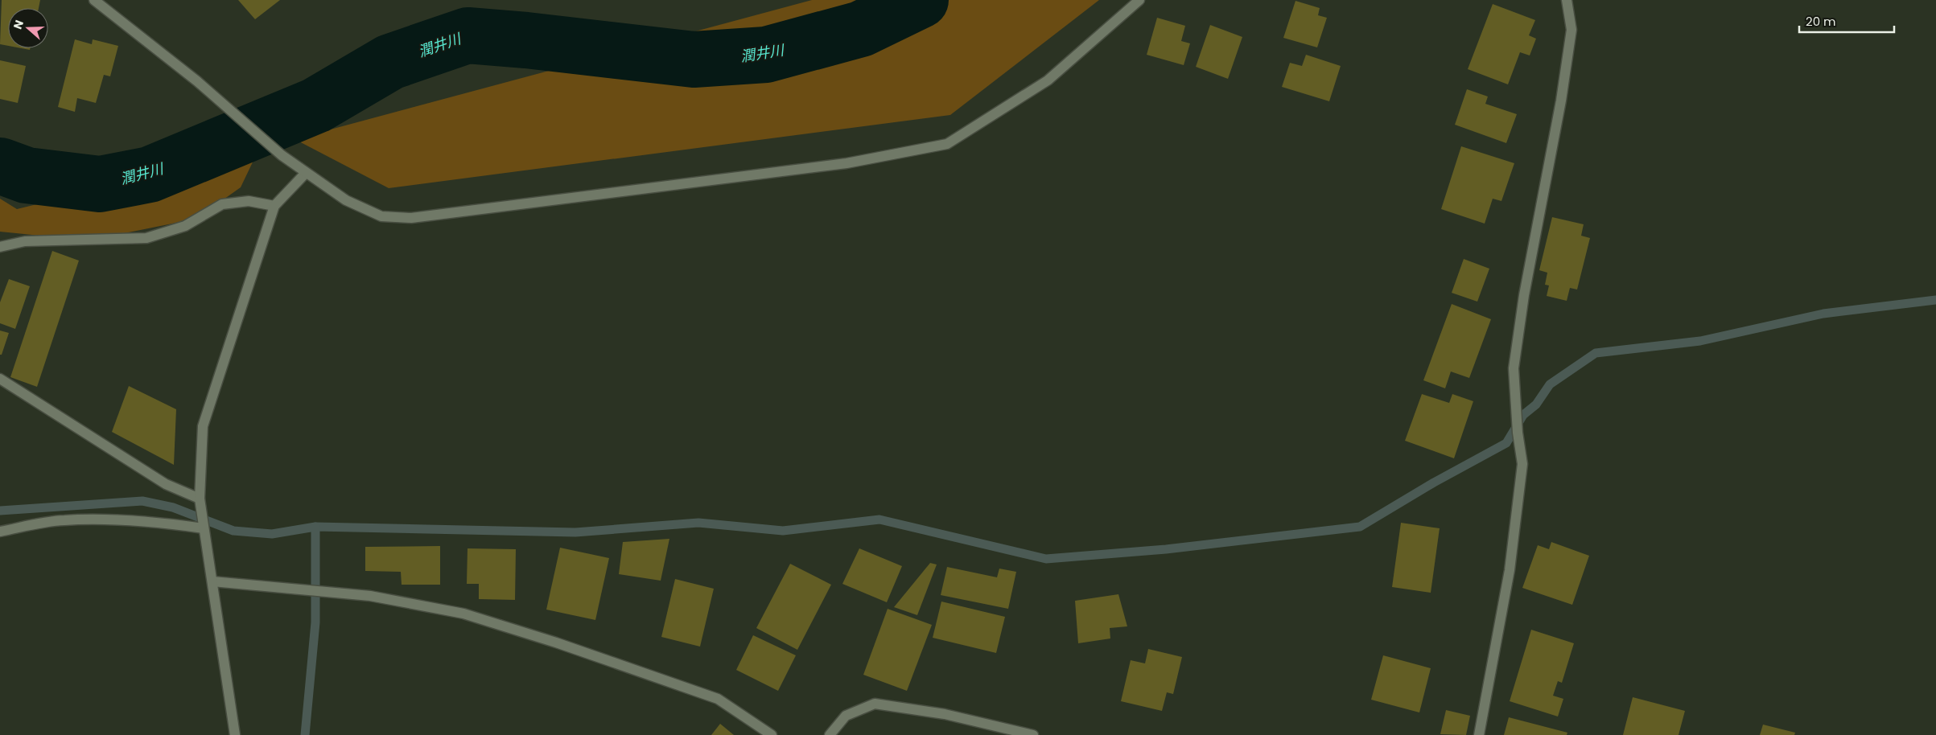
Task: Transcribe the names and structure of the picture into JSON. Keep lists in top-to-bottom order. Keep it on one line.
{"water":["潤井川"],"scale_bar":"20 m","north":"left"}
